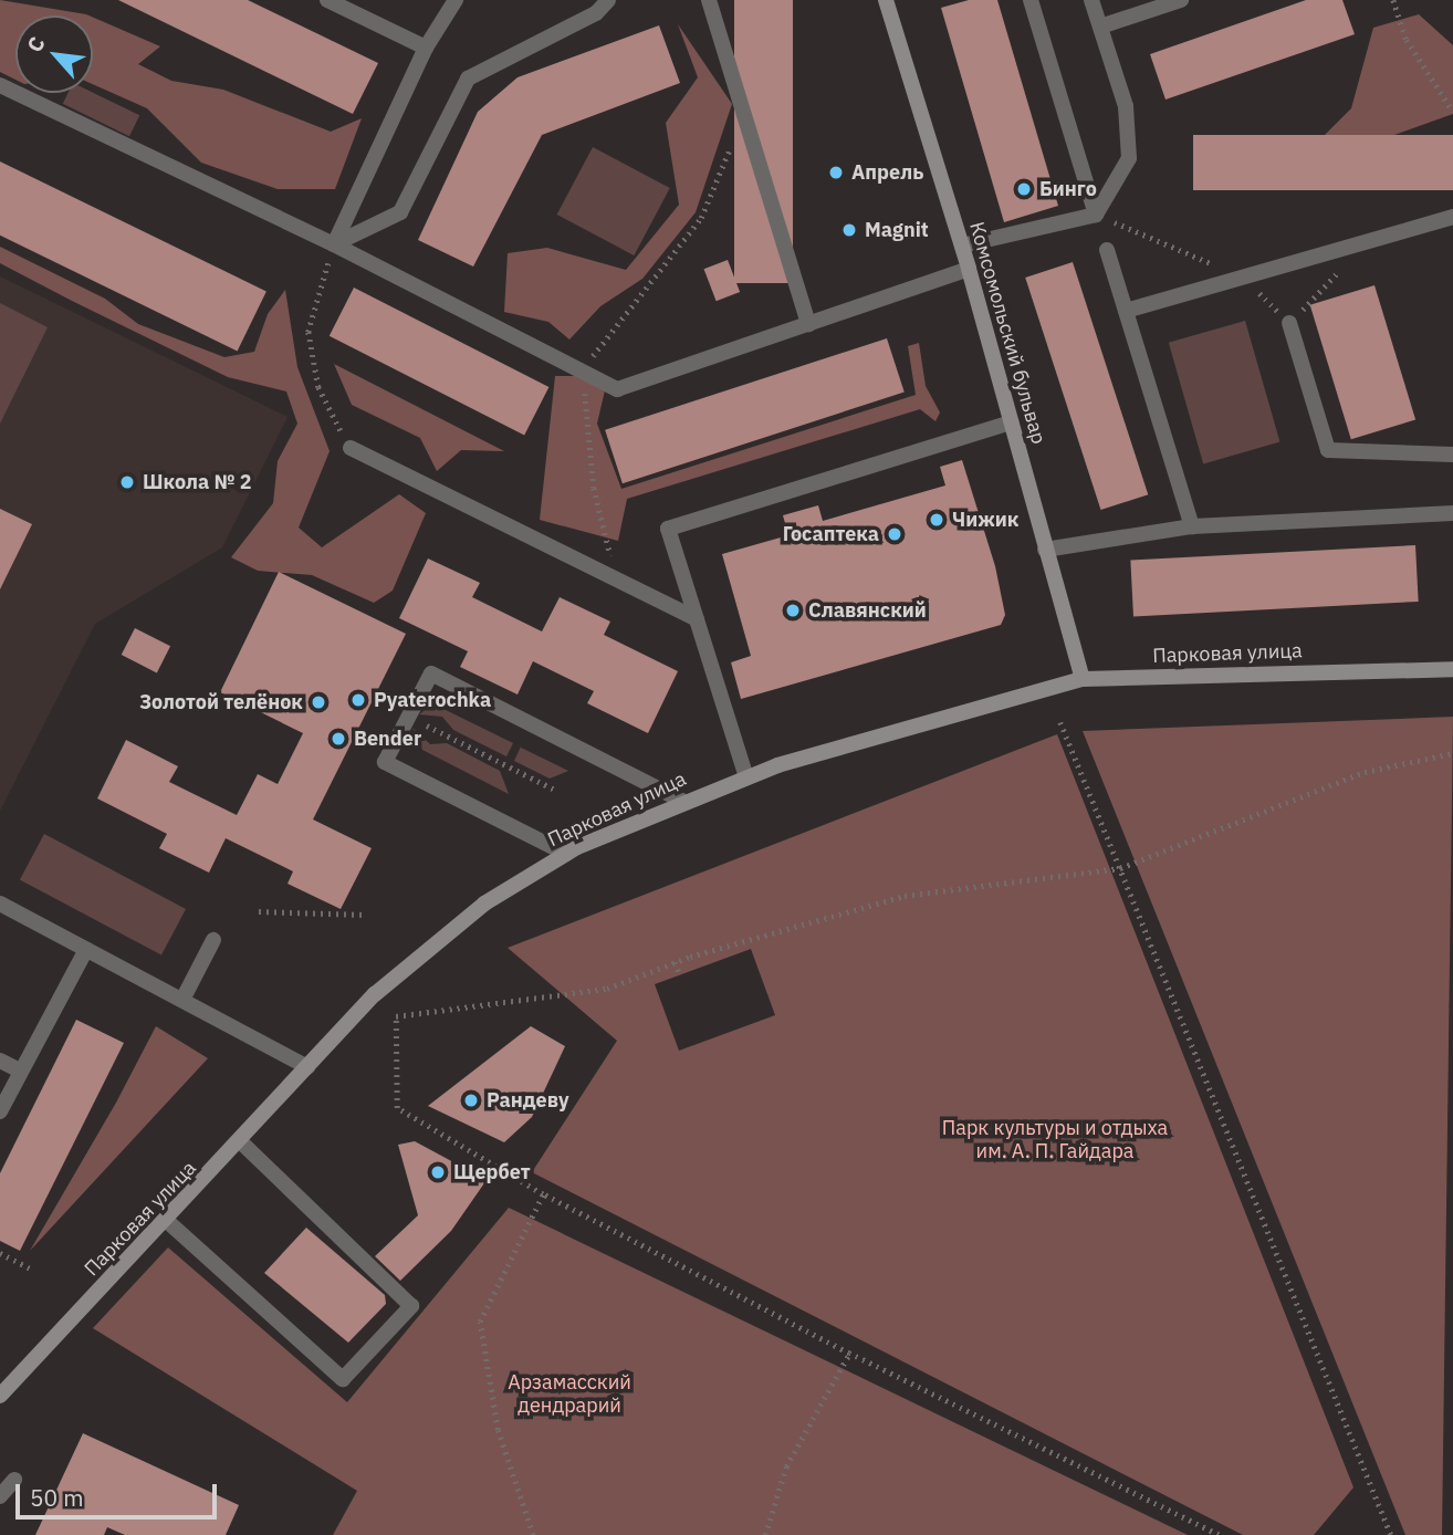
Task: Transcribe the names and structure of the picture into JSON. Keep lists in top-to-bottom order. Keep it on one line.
{"streets":{"street":["Комсомольский бульвар","Парковая улица"]},"crossings":[["Комсомольский бульвар","Парковая улица"]],"parks":["Парк культуры и отдыха им. А. П. Гайдара","Арзамасский дендрарий"],"places":["Апрель","Бинго","Magnit","Школа № 2","Чижик","Госаптека","Славянский","Pyaterochka","Золотой телёнок","Bender","Рандеву","Щербет"],"scale_bar":"50 m","north":"top left"}
